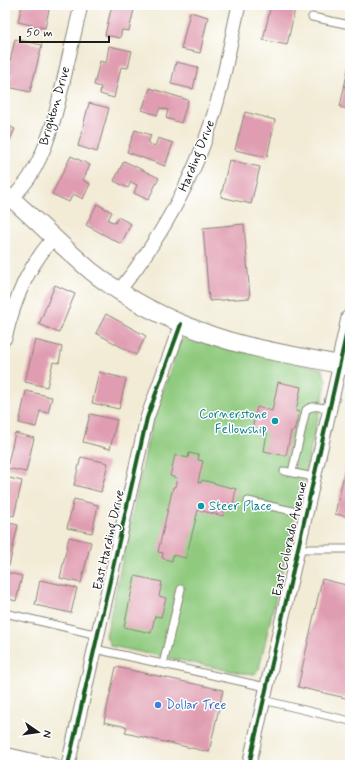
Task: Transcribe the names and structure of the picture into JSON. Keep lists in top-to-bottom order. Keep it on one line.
{"streets":{"street":["Brighton Drive","Harding Drive","East Colorado Avenue","East Harding Drive"]},"places":["Cornerstone Fellowship","Steer Place","Dollar Tree"],"scale_bar":"50 m","north":"right"}
